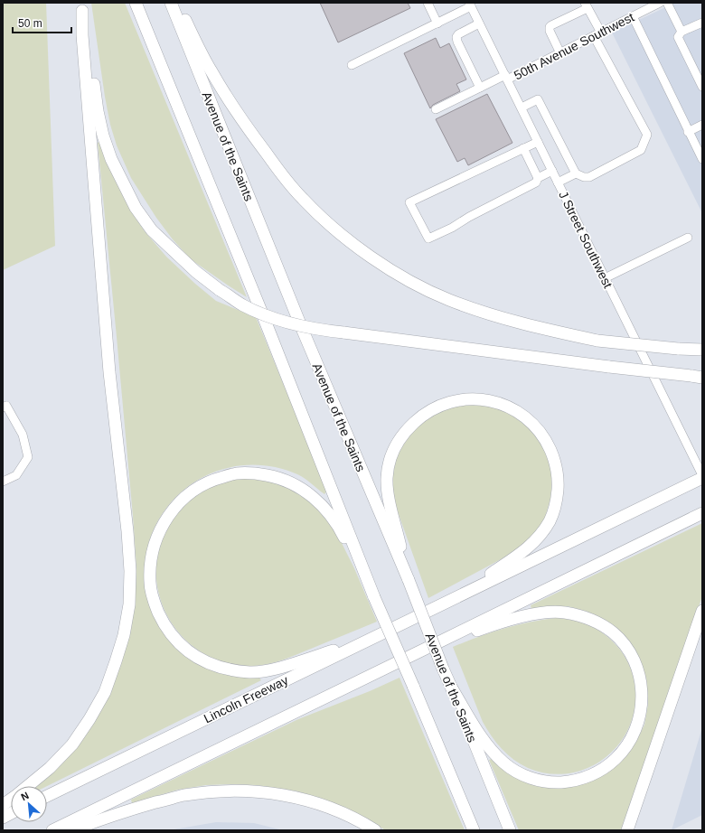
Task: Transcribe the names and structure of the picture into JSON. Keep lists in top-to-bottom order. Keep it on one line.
{"streets":{"highway":["Avenue of the Saints","Lincoln Freeway"],"street":["50th Avenue Southwest","J Street Southwest"]},"crossings":[["50th Avenue Southwest","J Street Southwest"]],"scale_bar":"50 m","north":"top left"}
